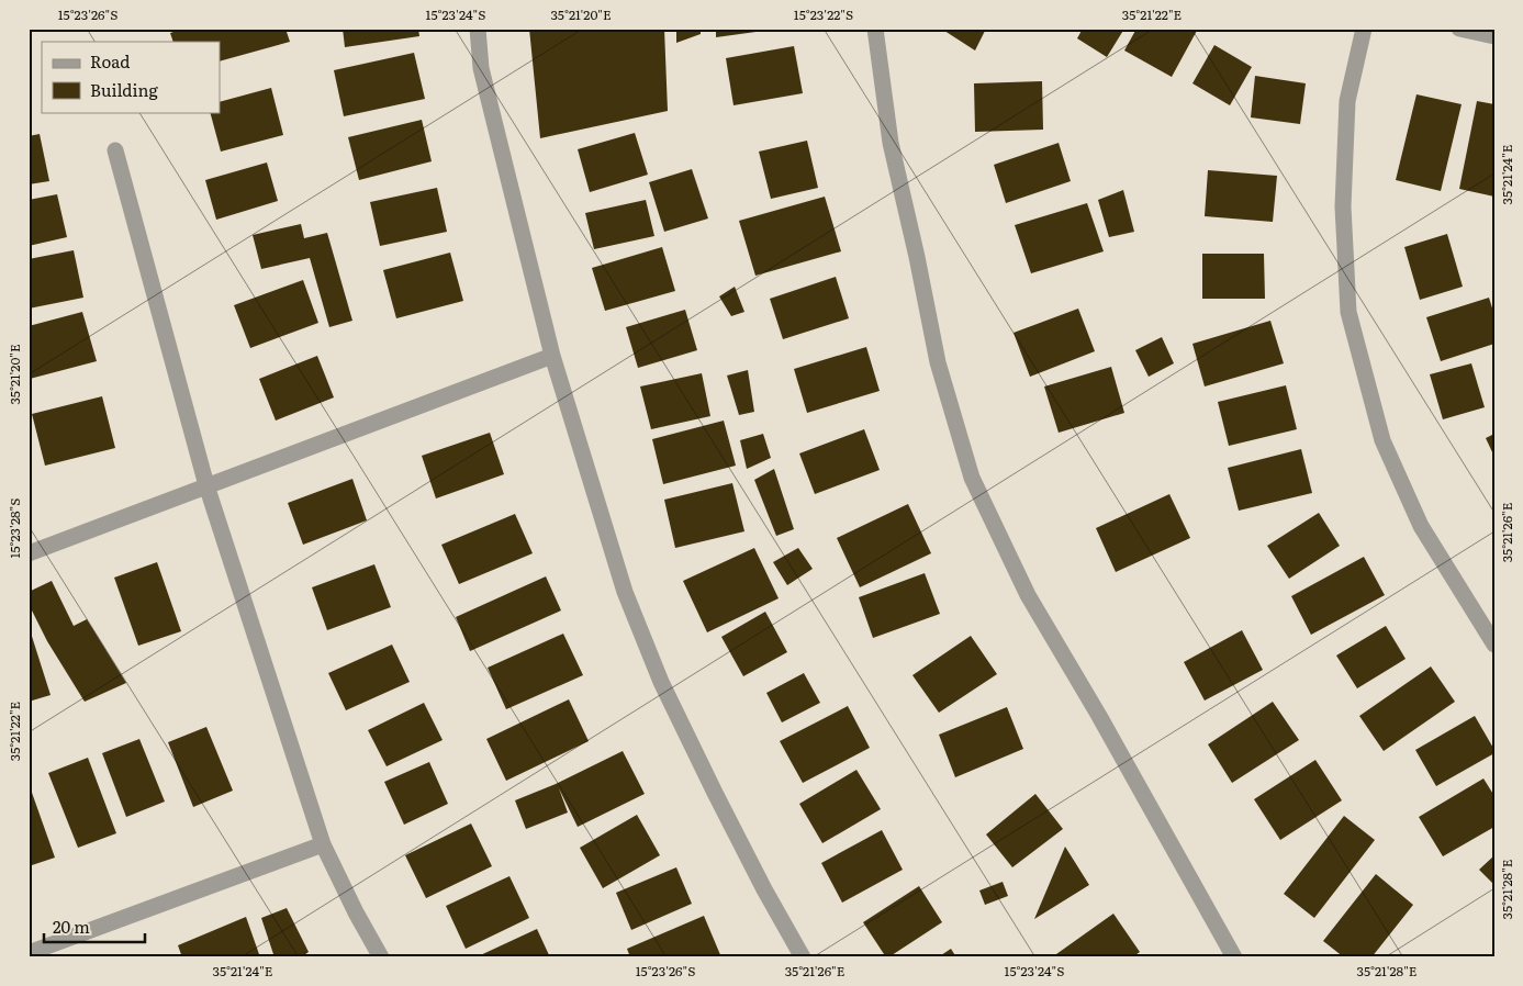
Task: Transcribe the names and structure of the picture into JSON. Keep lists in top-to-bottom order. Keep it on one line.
{"legend":["Road","Building"],"scale_bar":"20 m","coordinates":["15°23'26\"S","15°23'24\"S","35°21'20\"E","15°23'22\"S","35°21'22\"E","35°21'24\"E","15°23'28\"S","35°21'26\"E","35°21'28\"E"]}
